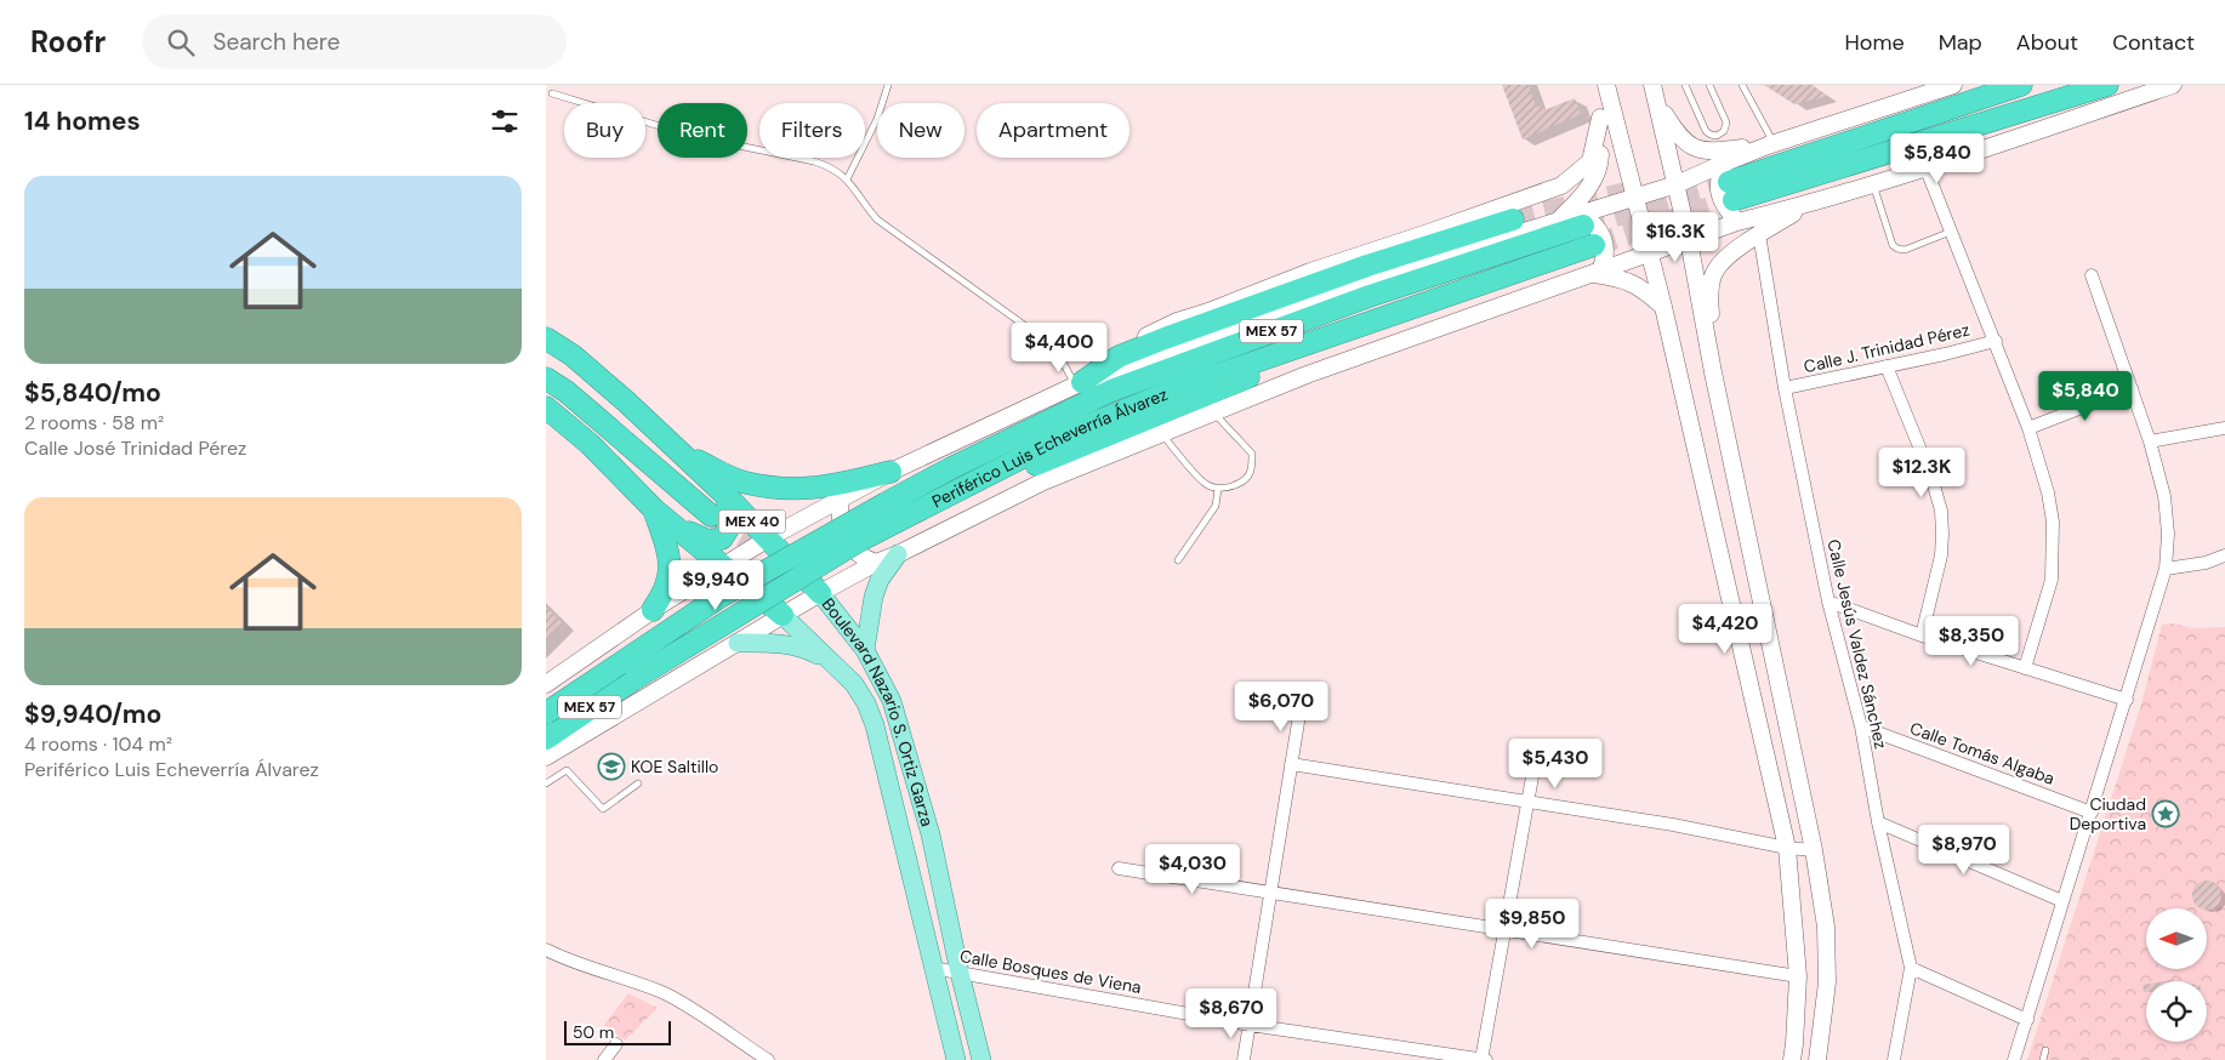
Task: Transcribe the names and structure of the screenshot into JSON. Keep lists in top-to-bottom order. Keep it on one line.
{"streets":{"highway":["MEX 57","Periférico Luis Echeverría Álvarez","MEX 40","Boulevard Nazario S. Ortiz Garza"],"street":["Calle J. Trinidad Pérez","Calle Jesús Valdez Sánchez","Calle Tomás Algaba","Calle Bosques de Viena"]},"crossings":[["Calle J. Trinidad Pérez","Calle Jesús Valdez Sánchez"],["Calle Jesús Valdez Sánchez","Calle Tomás Algaba"],["Boulevard Nazario S. Ortiz Garza","Calle Bosques de Viena"]],"places":{"school or university":["KOE Saltillo"],"place":["Ciudad Deportiva"]},"scale_bar":"50 m","north":"left","page":{"header":"Roofr","search":"Search here","nav":["Home","Map","About","Contact"],"heading":"14 homes","chip":["Buy","Rent","Filters","New","Apartment"],"price":["$5,840","$16.3K","$4,400","$5,840","$12.3K","$9,940","$4,420","$8,350","$6,070","$5,430","$8,970","$4,030","$9,850","$8,670"],"list":[{"name":"$5,840/mo","note":"2 rooms · 58 m² · Calle José Trinidad Pérez"},{"name":"$9,940/mo","note":"4 rooms · 104 m² · Periférico Luis Echeverría Álvarez"}],"scale":"50 m"}}
